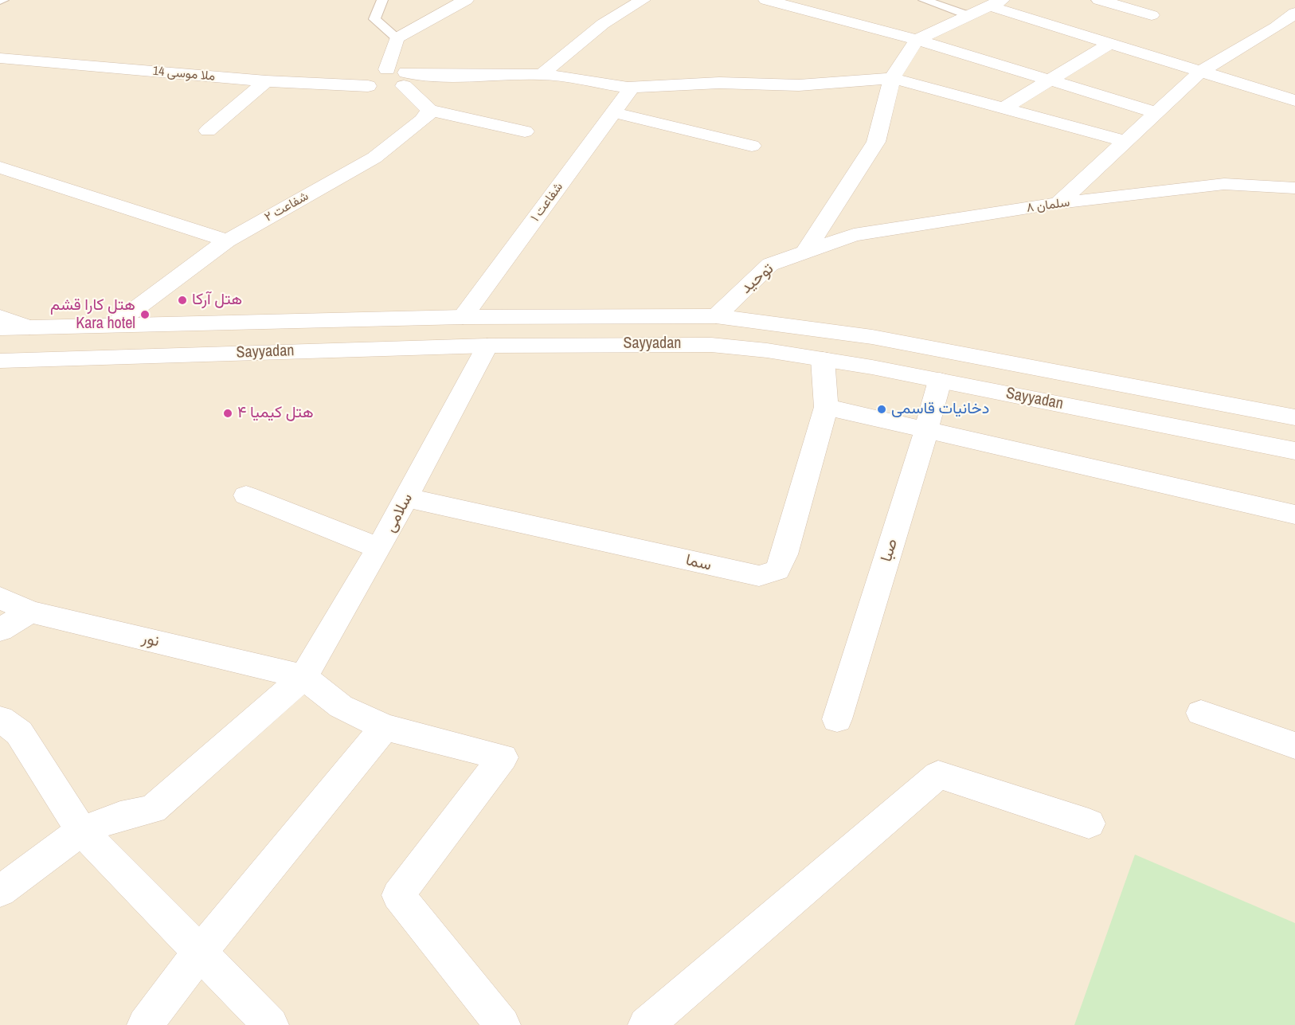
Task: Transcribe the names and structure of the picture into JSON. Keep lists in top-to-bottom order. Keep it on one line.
{"streets":{"street":["ملا موسی 14","شفاعت ۱","سلمان ۸","شفاعت ۲","توحید","Sayyadan","سلامی","صبا","سما","نور"]},"crossings":[["شفاعت ۱","Sayyadan"],["سلمان ۸","توحید"],["شفاعت ۲","Sayyadan"],["توحید","Sayyadan"],["Sayyadan","سلامی"],["Sayyadan","صبا"],["Sayyadan","سما"],["سلامی","سما"],["سلامی","نور"]],"places":["هتل آرکا","هتل کارا قشم Kara hotel","دخانیات قاسمی","هتل کیمیا ۴"]}
